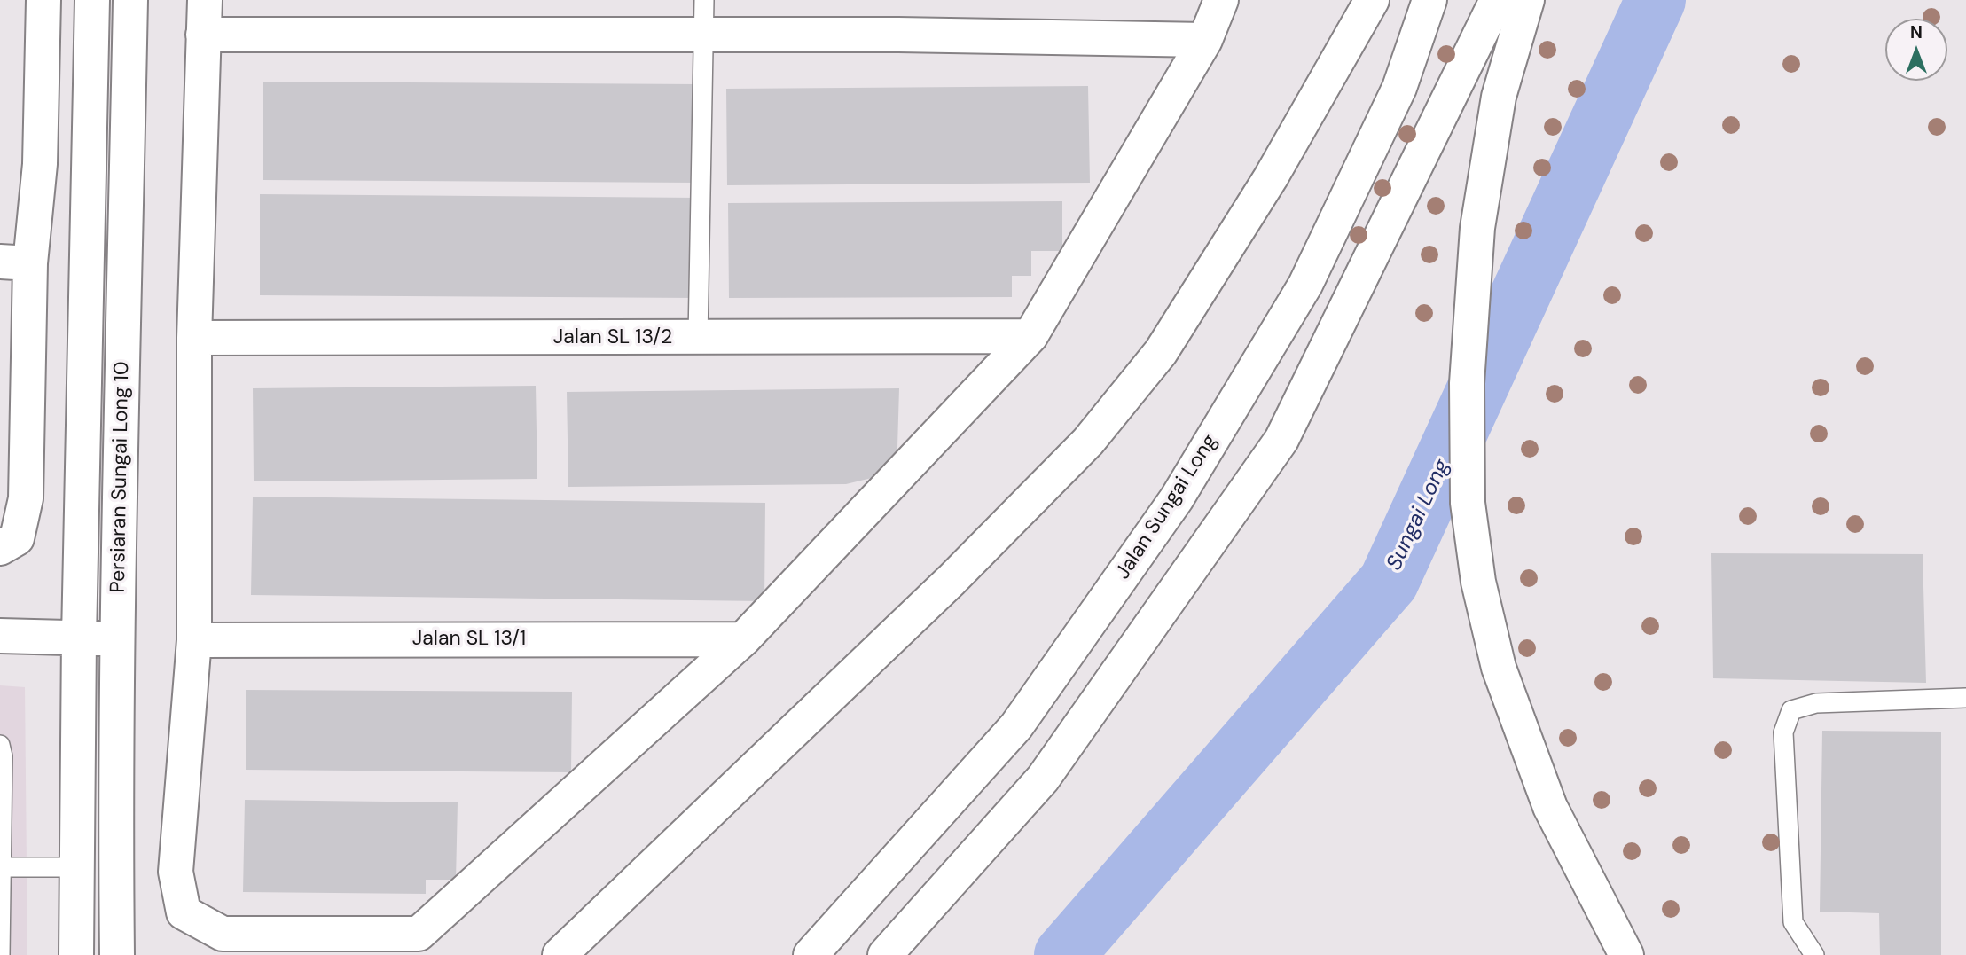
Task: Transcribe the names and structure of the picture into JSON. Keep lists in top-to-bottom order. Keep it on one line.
{"streets":{"main road":["Jalan SL 13/2","Persiaran Sungai Long 10","Jalan Sungai Long","Jalan SL 13/1"]},"water":["Sungai Long"],"north":"top"}
